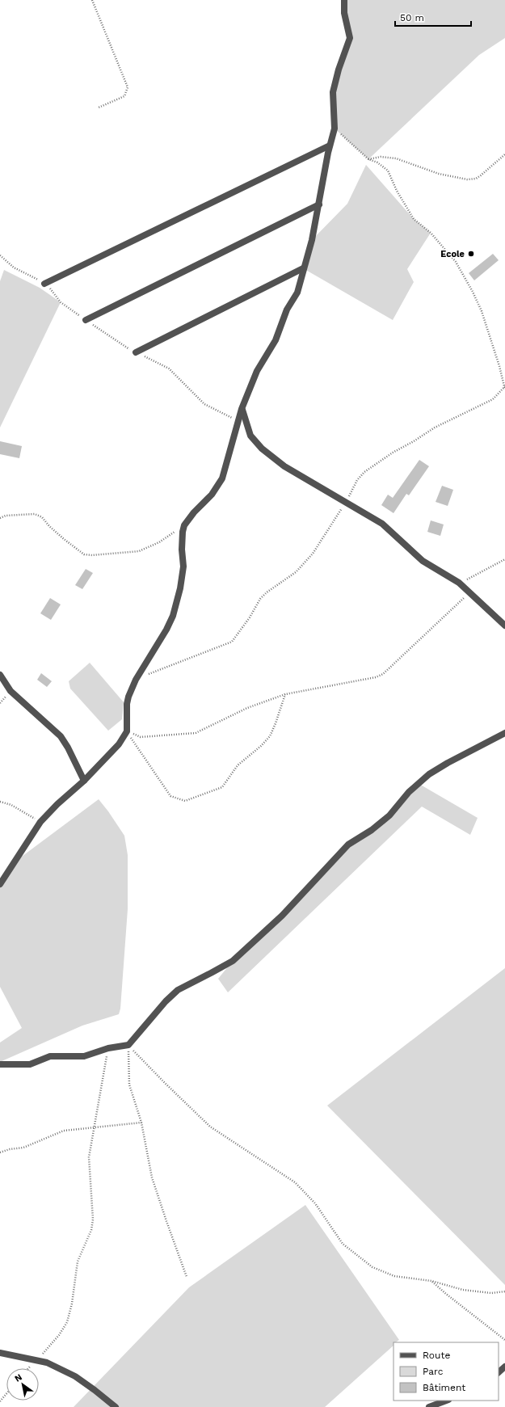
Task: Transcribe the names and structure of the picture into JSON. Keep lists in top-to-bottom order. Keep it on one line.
{"places":["Ecole"],"legend":["Route","Parc","Bâtiment"],"scale_bar":"50 m","north":"top left"}
